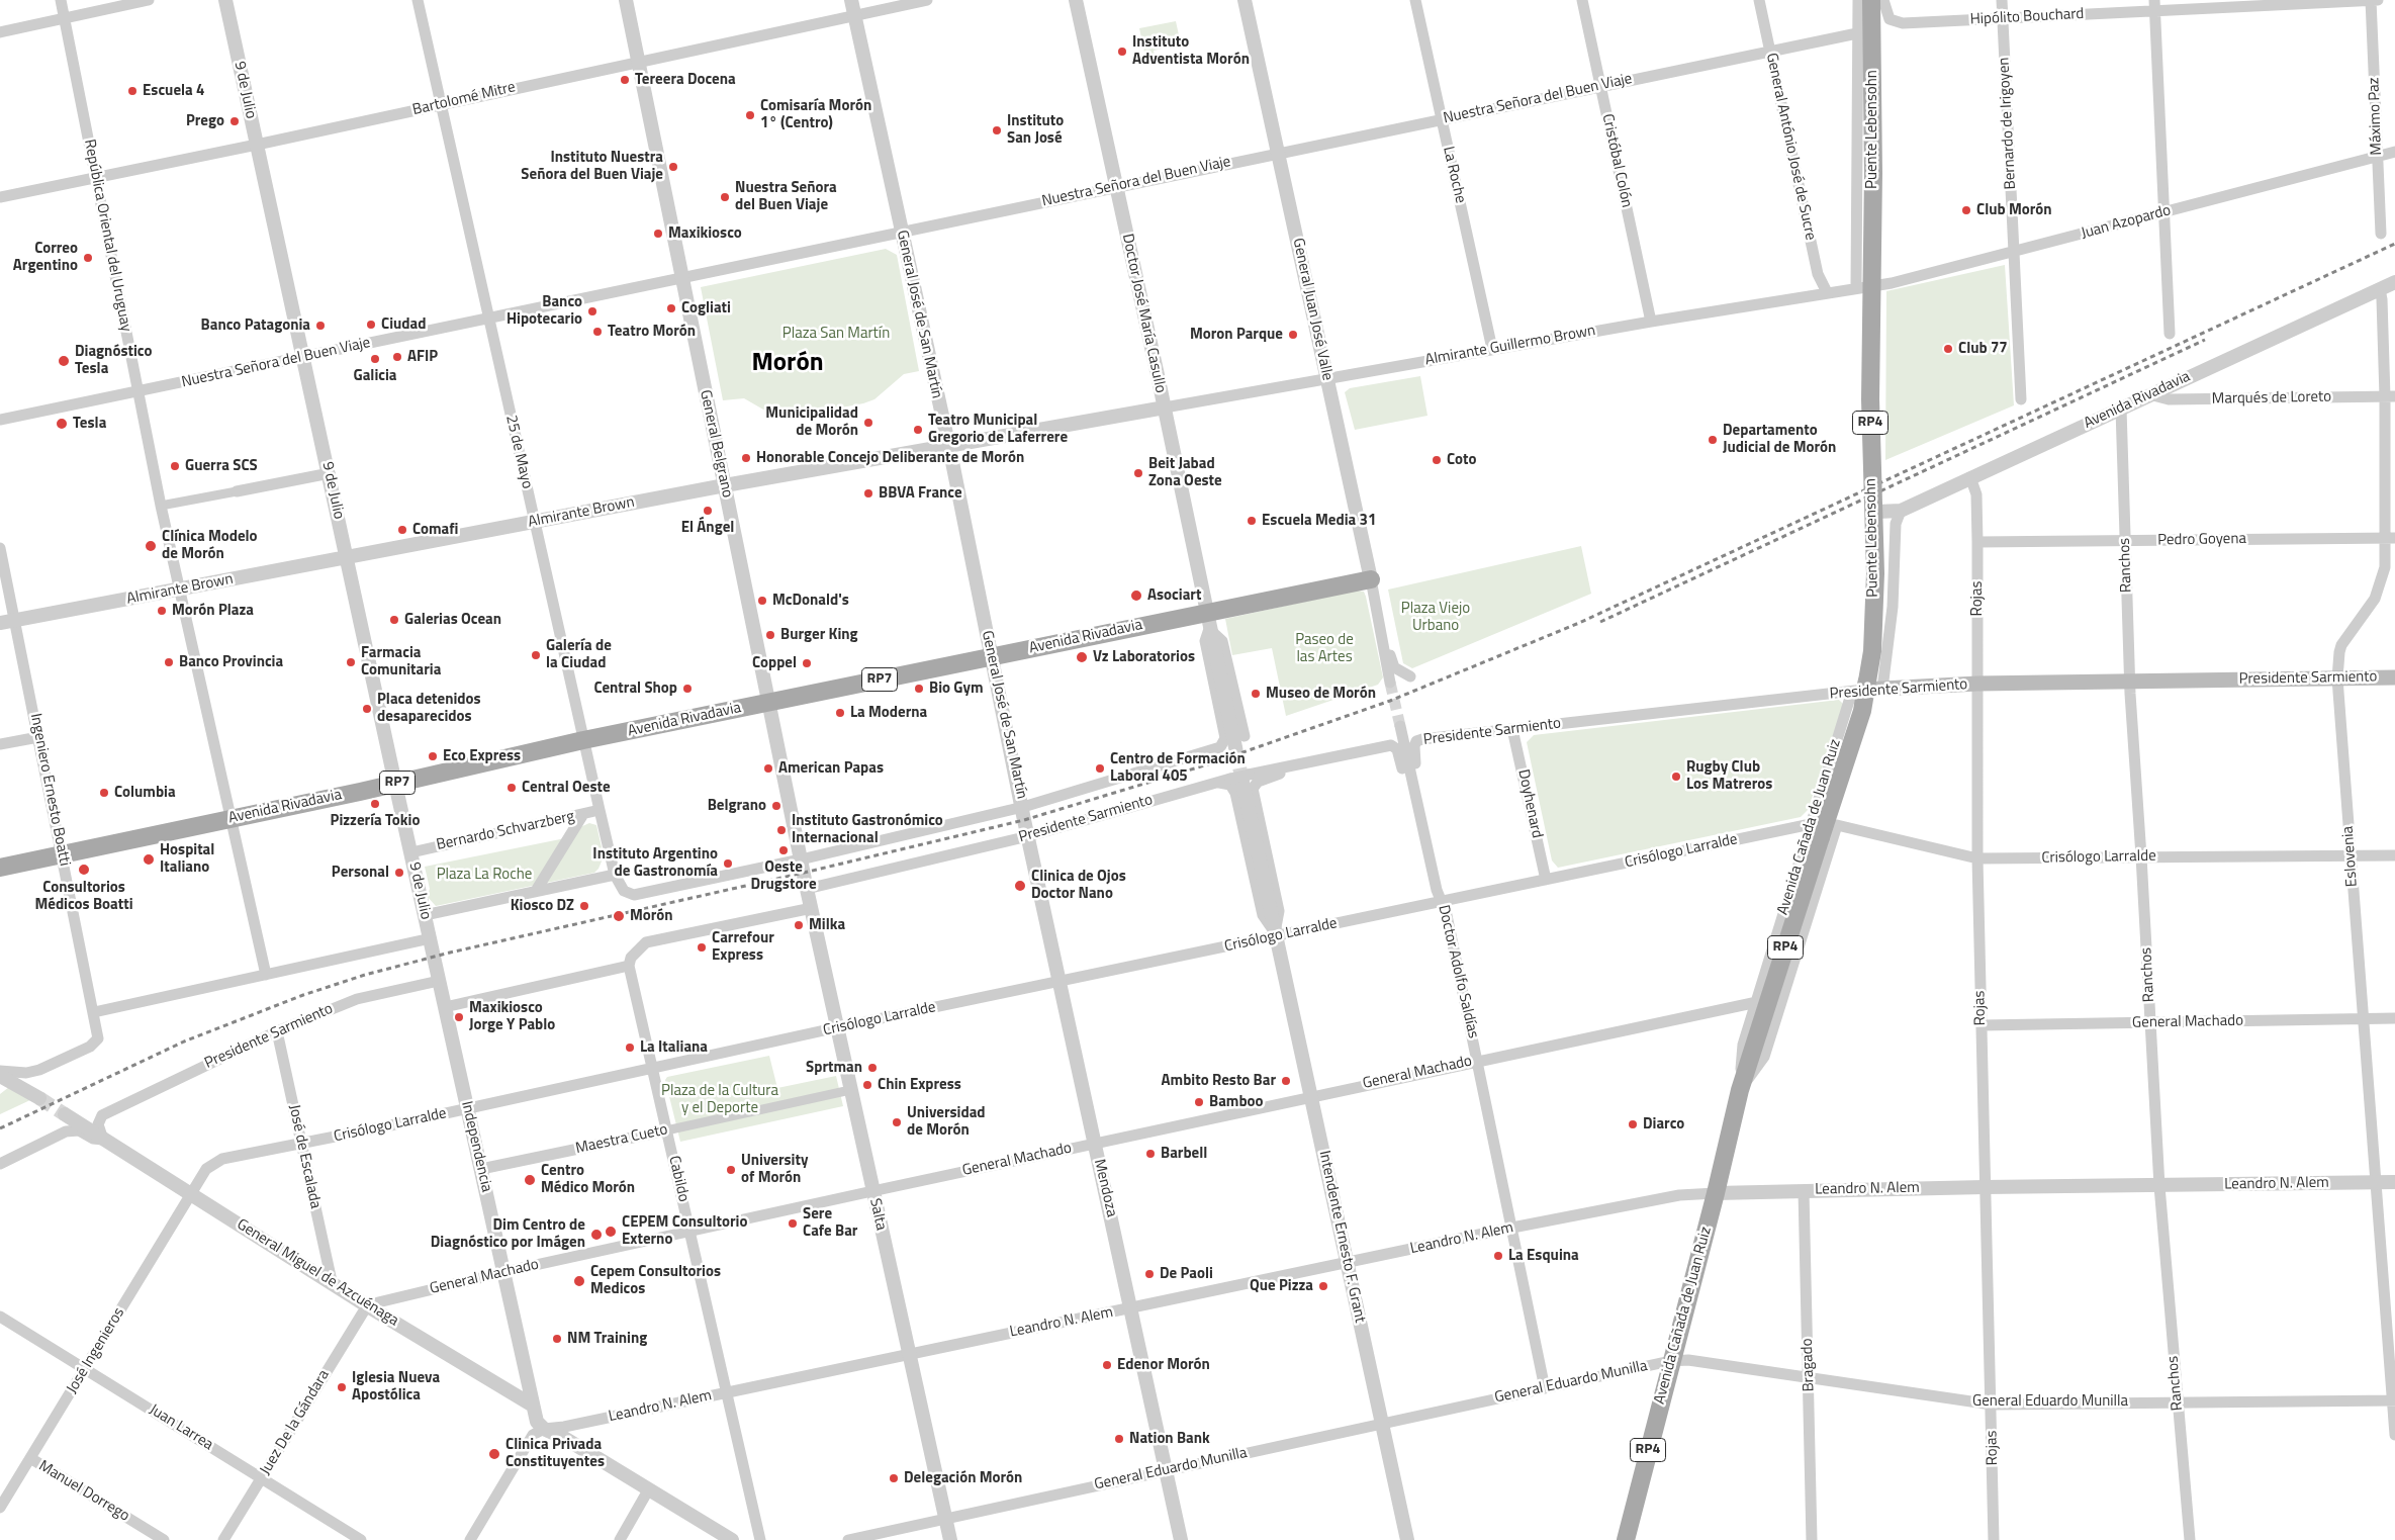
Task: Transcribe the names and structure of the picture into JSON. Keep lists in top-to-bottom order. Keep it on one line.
{"streets":{"main road":["Puente Lebensohn","Avenida Rivadavia","RP4","Presidente Sarmiento","RP7","Avenida Cañada de Juan Ruiz"],"street":["Hipólito Bouchard","9 de Julio","Bartolomé Mitre","Nuestra Señora del Buen Viaje","Máximo Paz","Bernardo de Irigoyen","General António José de Sucre","Cristóbal Colón","La Roche","Juan Azopardo","República Oriental del Uruguay","General Juan José Valle","Doctor José María Casullo","General José de San Martín","Almirante Guillermo Brown","Marqués de Loreto","General Belgrano","25 de Mayo","Almirante Brown","Pedro Goyena","Ranchos","Rojas","Ingeniero Ernesto Boatti","Doyhenard","Bernardo Schvarzberg","Crisólogo Larralde","Eslovenia","Doctor Adolfo Saldías","General Machado","Maestra Cueto","Independencia","José de Escalada","Cabildo","Leandro N. Alem","Mendoza","Salta","Intendente Ernesto F. Grant","General Miguel de Azcuénaga","José Ingenieros","Bragado","General Eduardo Munilla","Juez De la Gándara","Juan Larrea","Manuel Dorrego"]},"crossings":[["Hipólito Bouchard","Máximo Paz"],["Hipólito Bouchard","Bernardo de Irigoyen"],["9 de Julio","Bartolomé Mitre"],["9 de Julio","Nuestra Señora del Buen Viaje"],["9 de Julio","Avenida Rivadavia"],["9 de Julio","Almirante Brown"],["9 de Julio","Presidente Sarmiento"],["9 de Julio","Bernardo Schvarzberg"],["9 de Julio","Independencia"],["Bartolomé Mitre","República Oriental del Uruguay"],["Bartolomé Mitre","General José de San Martín"],["Bartolomé Mitre","General Belgrano"],["Bartolomé Mitre","25 de Mayo"],["Nuestra Señora del Buen Viaje","General António José de Sucre"],["Nuestra Señora del Buen Viaje","Cristóbal Colón"],["Nuestra Señora del Buen Viaje","La Roche"],["Nuestra Señora del Buen Viaje","República Oriental del Uruguay"],["Nuestra Señora del Buen Viaje","General Juan José Valle"],["Nuestra Señora del Buen Viaje","Doctor José María Casullo"],["Nuestra Señora del Buen Viaje","General José de San Martín"],["Nuestra Señora del Buen Viaje","General Belgrano"],["Nuestra Señora del Buen Viaje","25 de Mayo"],["Máximo Paz","Juan Azopardo"],["Bernardo de Irigoyen","Juan Azopardo"],["Puente Lebensohn","Avenida Cañada de Juan Ruiz"],["Puente Lebensohn","Crisólogo Larralde"],["General António José de Sucre","Almirante Guillermo Brown"],["Cristóbal Colón","Almirante Guillermo Brown"],["La Roche","Almirante Guillermo Brown"],["Juan Azopardo","Almirante Guillermo Brown"],["Juan Azopardo","Avenida Cañada de Juan Ruiz"],["República Oriental del Uruguay","Avenida Rivadavia"],["República Oriental del Uruguay","Almirante Brown"],["General Juan José Valle","Almirante Guillermo Brown"],["General Juan José Valle","Avenida Rivadavia"],["Doctor José María Casullo","Almirante Guillermo Brown"],["Doctor José María Casullo","Avenida Rivadavia"],["Doctor José María Casullo","Almirante Brown"],["Doctor José María Casullo","Presidente Sarmiento"],["General José de San Martín","Avenida Rivadavia"],["General José de San Martín","Almirante Brown"],["General José de San Martín","Presidente Sarmiento"],["General José de San Martín","Mendoza"],["Almirante Guillermo Brown","Almirante Brown"],["Almirante Guillermo Brown","Avenida Cañada de Juan Ruiz"],["Marqués de Loreto","Avenida Rivadavia"],["Marqués de Loreto","Eslovenia"],["Avenida Rivadavia","General Belgrano"],["Avenida Rivadavia","25 de Mayo"],["Avenida Rivadavia","Ranchos"],["Avenida Rivadavia","Rojas"],["Avenida Rivadavia","Ingeniero Ernesto Boatti"],["Avenida Rivadavia","Avenida Cañada de Juan Ruiz"],["Avenida Rivadavia","Eslovenia"],["General Belgrano","Almirante Brown"],["General Belgrano","Presidente Sarmiento"],["General Belgrano","Salta"],["25 de Mayo","Almirante Brown"],["25 de Mayo","Presidente Sarmiento"],["25 de Mayo","Bernardo Schvarzberg"],["Almirante Brown","Ingeniero Ernesto Boatti"],["Pedro Goyena","Ranchos"],["Pedro Goyena","Rojas"],["Pedro Goyena","Eslovenia"],["Ranchos","Presidente Sarmiento"],["Ranchos","Crisólogo Larralde"],["Ranchos","General Machado"],["Ranchos","Leandro N. Alem"],["Ranchos","General Eduardo Munilla"],["Rojas","Presidente Sarmiento"],["Rojas","Crisólogo Larralde"],["Rojas","General Machado"],["Rojas","Leandro N. Alem"],["Rojas","General Eduardo Munilla"],["Presidente Sarmiento","Doyhenard"],["Presidente Sarmiento","Avenida Cañada de Juan Ruiz"],["Presidente Sarmiento","Eslovenia"],["Presidente Sarmiento","Doctor Adolfo Saldías"],["Presidente Sarmiento","Independencia"],["Presidente Sarmiento","José de Escalada"],["Presidente Sarmiento","Mendoza"],["Presidente Sarmiento","Salta"],["Presidente Sarmiento","Intendente Ernesto F. Grant"],["Presidente Sarmiento","General Miguel de Azcuénaga"],["Doyhenard","Crisólogo Larralde"],["Avenida Cañada de Juan Ruiz","Crisólogo Larralde"],["Avenida Cañada de Juan Ruiz","General Machado"],["Avenida Cañada de Juan Ruiz","Leandro N. Alem"],["Avenida Cañada de Juan Ruiz","General Eduardo Munilla"],["Crisólogo Larralde","Eslovenia"],["Crisólogo Larralde","Doctor Adolfo Saldías"],["Crisólogo Larralde","Independencia"],["Crisólogo Larralde","José de Escalada"],["Crisólogo Larralde","Cabildo"],["Crisólogo Larralde","Mendoza"],["Crisólogo Larralde","Salta"],["Crisólogo Larralde","Intendente Ernesto F. Grant"],["Crisólogo Larralde","General Miguel de Azcuénaga"],["Crisólogo Larralde","José Ingenieros"],["Eslovenia","General Machado"],["Eslovenia","Leandro N. Alem"],["Eslovenia","General Eduardo Munilla"],["Doctor Adolfo Saldías","General Machado"],["Doctor Adolfo Saldías","Leandro N. Alem"],["Doctor Adolfo Saldías","General Eduardo Munilla"],["General Machado","Independencia"],["General Machado","Cabildo"],["General Machado","Mendoza"],["General Machado","Salta"],["General Machado","Intendente Ernesto F. Grant"],["General Machado","General Miguel de Azcuénaga"],["General Machado","Juez De la Gándara"],["Maestra Cueto","Independencia"],["Maestra Cueto","Cabildo"],["Maestra Cueto","Salta"],["Independencia","Leandro N. Alem"],["Independencia","General Miguel de Azcuénaga"],["José de Escalada","General Miguel de Azcuénaga"],["Cabildo","Leandro N. Alem"],["Leandro N. Alem","Mendoza"],["Leandro N. Alem","Salta"],["Leandro N. Alem","Intendente Ernesto F. Grant"],["Leandro N. Alem","Bragado"],["Mendoza","General Eduardo Munilla"],["Salta","General Eduardo Munilla"],["Intendente Ernesto F. Grant","General Eduardo Munilla"],["General Miguel de Azcuénaga","José Ingenieros"],["General Miguel de Azcuénaga","Juez De la Gándara"],["José Ingenieros","Juan Larrea"],["José Ingenieros","Manuel Dorrego"],["Bragado","General Eduardo Munilla"],["Juez De la Gándara","Juan Larrea"]],"districts":["Morón"],"parks":["Plaza San Martín","Plaza Viejo Urbano","Paseo de las Artes","Plaza La Roche","Plaza de la Cultura y el Deporte"],"places":["Instituto Adventista Morón","Tereera Docena","Escuela 4","Comisaría Morón 1° (Centro)","Prego","Instituto San José","Instituto Nuestra Señora del Buen Viaje","Nuestra Señora del Buen Viaje","Club Morón","Maxikiosco","Correo Argentino","Cogliati","Banco Hipotecario","Ciudad","Banco Patagonia","Teatro Morón","Moron Parque","Club 77","AFIP","Galicia","Diagnóstico Tesla","Municipalidad de Morón","Tesla","Teatro Municipal Gregorio de Laferrere","Departamento Judicial de Morón","Honorable Concejo Deliberante de Morón","Coto","Guerra SCS","Beit Jabad Zona Oeste","BBVA France","El Ángel","Escuela Media 31","Comafi","Clínica Modelo de Morón","Asociart","McDonald's","Morón Plaza","Galerias Ocean","Burger King","Galería de la Ciudad","Vz Laboratorios","Banco Provincia","Farmacia Comunitaria","Coppel","Central Shop","Bio Gym","Museo de Morón","Placa detenidos desaparecidos","La Moderna","Eco Express","American Papas","Centro de Formación Laboral 405","Rugby Club Los Matreros","Central Oeste","Columbia","Pizzería Tokio","Belgrano","Instituto Gastronómico Internacional","Oeste Drugstore","Hospital Italiano","Instituto Argentino de Gastronomía","Consultorios Médicos Boatti","Personal","Clinica de Ojos Doctor Nano","Kiosco DZ","Morón","Milka","Carrefour Express","Maxikiosco Jorge Y Pablo","La Italiana","Sprtman","Ambito Resto Bar","Chin Express","Bamboo","Universidad de Morón","Diarco","Barbell","University of Morón","Centro Médico Morón","Sere Cafe Bar","CEPEM Consultorio Externo","Dim Centro de Diagnóstico por Imágen","La Esquina","De Paoli","Cepem Consultorios Medicos","Que Pizza","NM Training","Edenor Morón","Iglesia Nueva Apostólica","Nation Bank","Clinica Privada Constituyentes","Delegación Morón"]}
